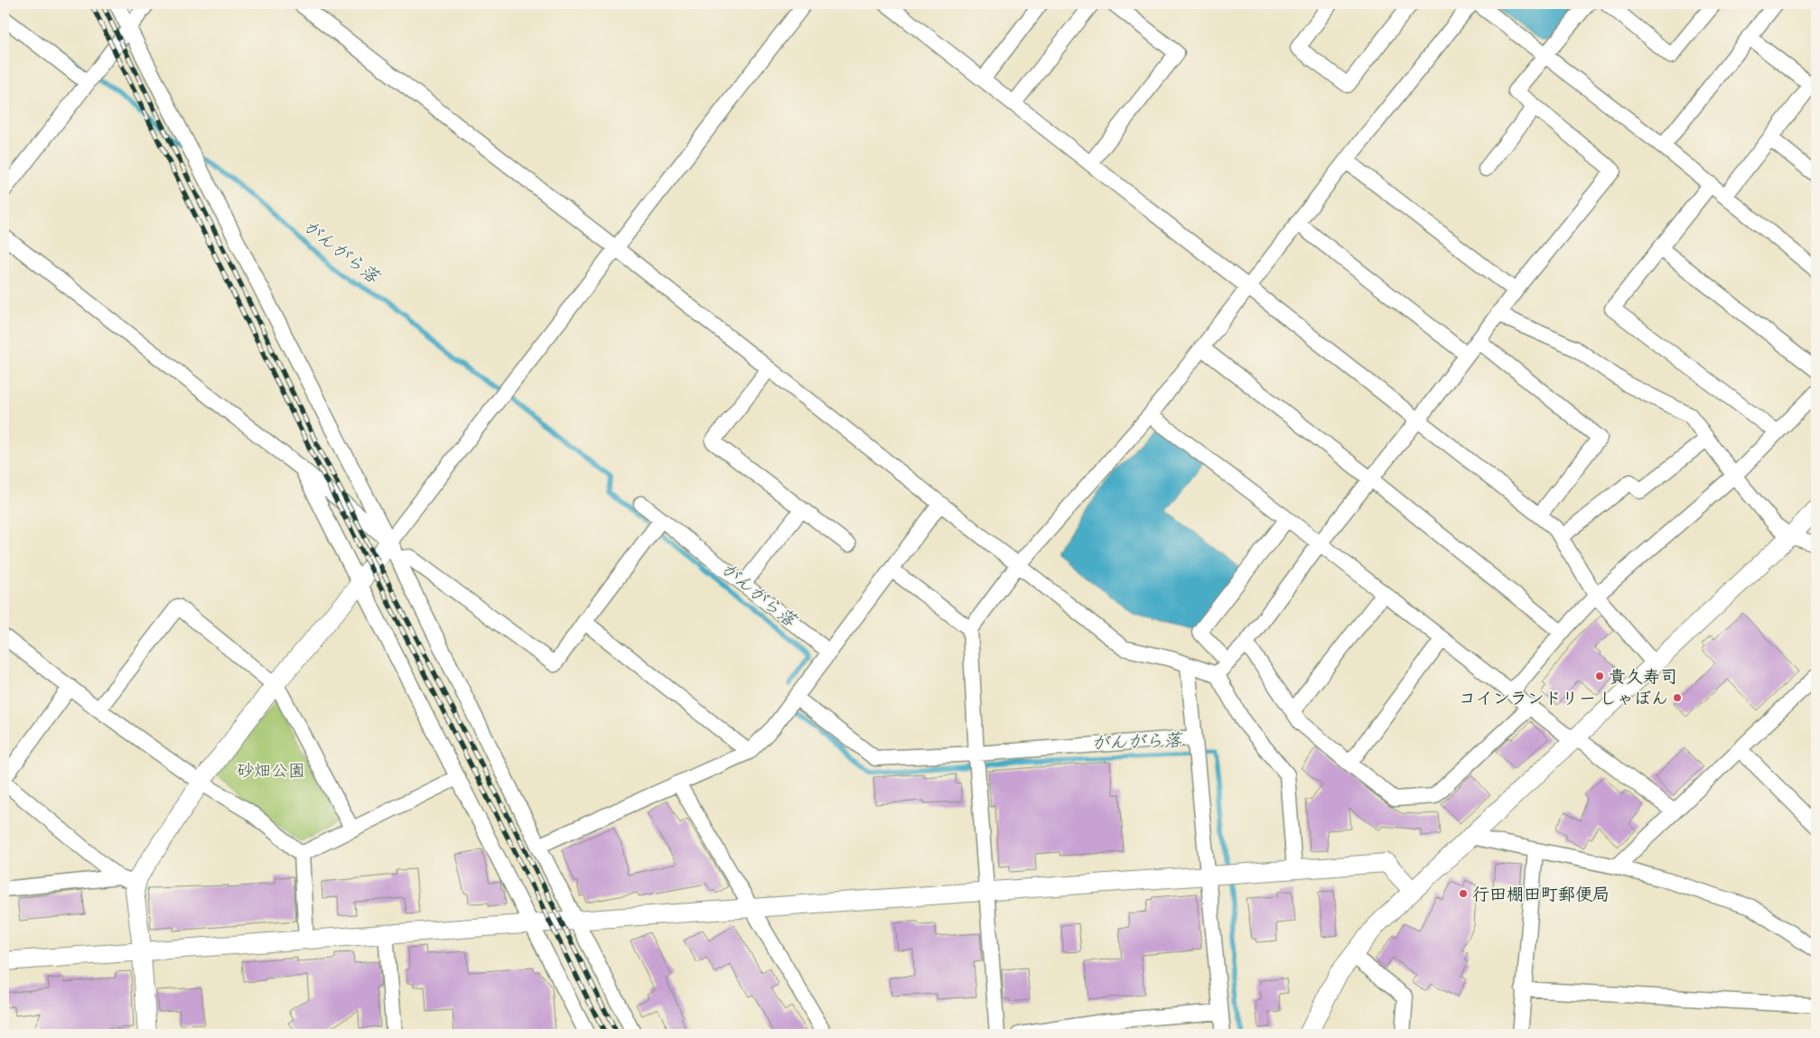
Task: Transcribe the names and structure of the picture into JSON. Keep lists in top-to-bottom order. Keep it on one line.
{"water":["がんがら落"],"parks":["砂畑公園"],"places":["貴久寿司","コインランドリー しゃぼん","行田棚田町郵便局"]}
